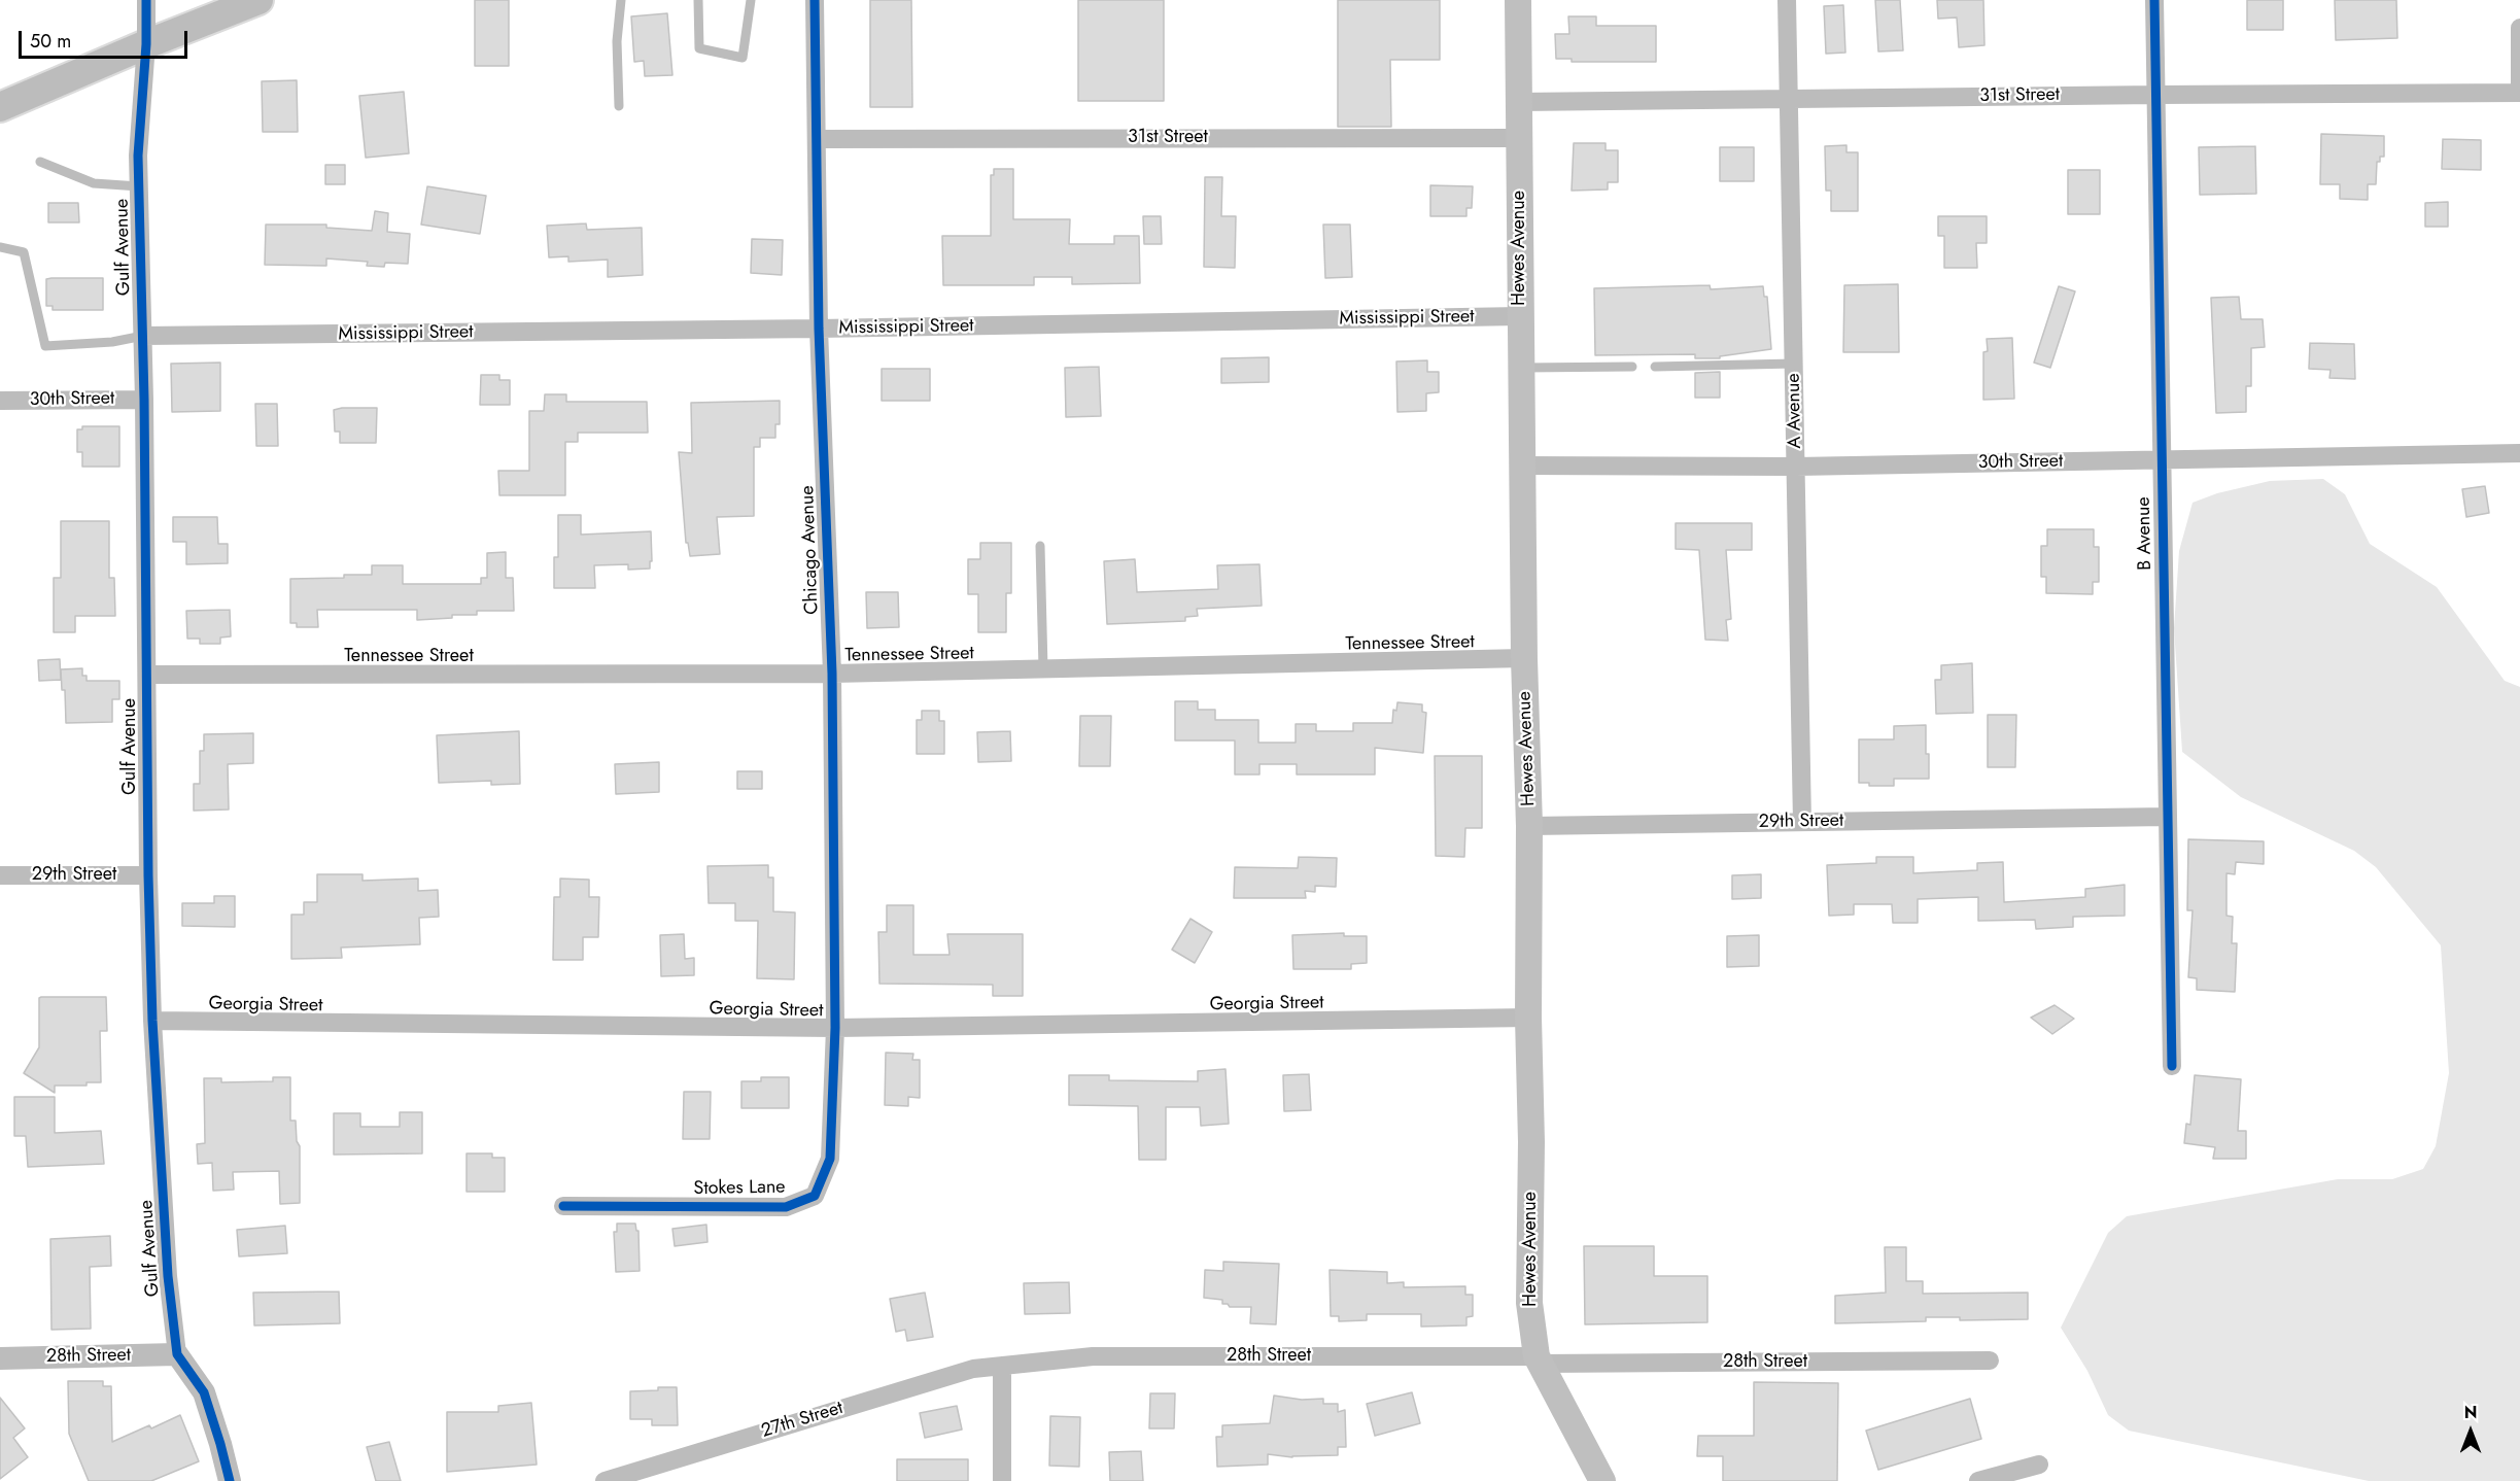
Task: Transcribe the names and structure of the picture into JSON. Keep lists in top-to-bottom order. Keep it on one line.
{"streets":{"main road":["Hewes Avenue"],"street":["31st Street","Gulf Avenue","Mississippi Street","30th Street","A Avenue","B Avenue","Chicago Avenue","Tennessee Street","29th Street","Georgia Street","Stokes Lane","28th Street","27th Street"]},"crossings":[["31st Street","Hewes Avenue"],["31st Street","A Avenue"],["31st Street","B Avenue"],["31st Street","Chicago Avenue"],["Gulf Avenue","Mississippi Street"],["Gulf Avenue","30th Street"],["Gulf Avenue","Tennessee Street"],["Gulf Avenue","29th Street"],["Gulf Avenue","Georgia Street"],["Gulf Avenue","28th Street"],["Hewes Avenue","Mississippi Street"],["Hewes Avenue","30th Street"],["Hewes Avenue","Tennessee Street"],["Hewes Avenue","29th Street"],["Hewes Avenue","Georgia Street"],["Hewes Avenue","28th Street"],["Mississippi Street","Chicago Avenue"],["30th Street","A Avenue"],["30th Street","B Avenue"],["A Avenue","29th Street"],["B Avenue","29th Street"],["Chicago Avenue","Tennessee Street"],["Chicago Avenue","Georgia Street"],["Chicago Avenue","Stokes Lane"],["28th Street","27th Street"]],"scale_bar":"50 m","north":"top"}
